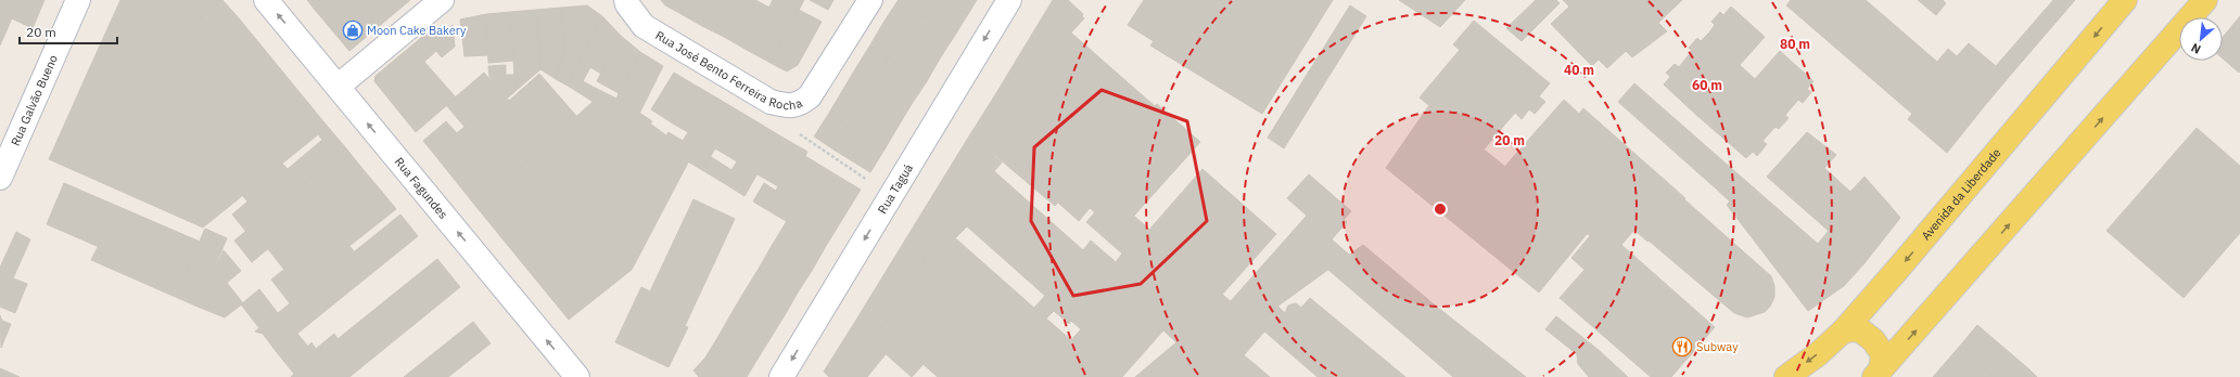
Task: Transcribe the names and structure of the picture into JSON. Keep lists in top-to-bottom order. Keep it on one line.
{"streets":{"main road":["Avenida da Liberdade"],"street":["Rua José Bento Ferreira Rocha","Rua Galvão Bueno","Rua Fagundes","Rua Taguá"]},"one_way":["Rua Fagundes","Rua Taguá"],"places":{"shop":["Moon Cake Bakery"],"restaurant":["Subway"]},"scale_bar":"20 m","north":"bottom left","rings":["80 m","40 m","60 m","20 m"]}
